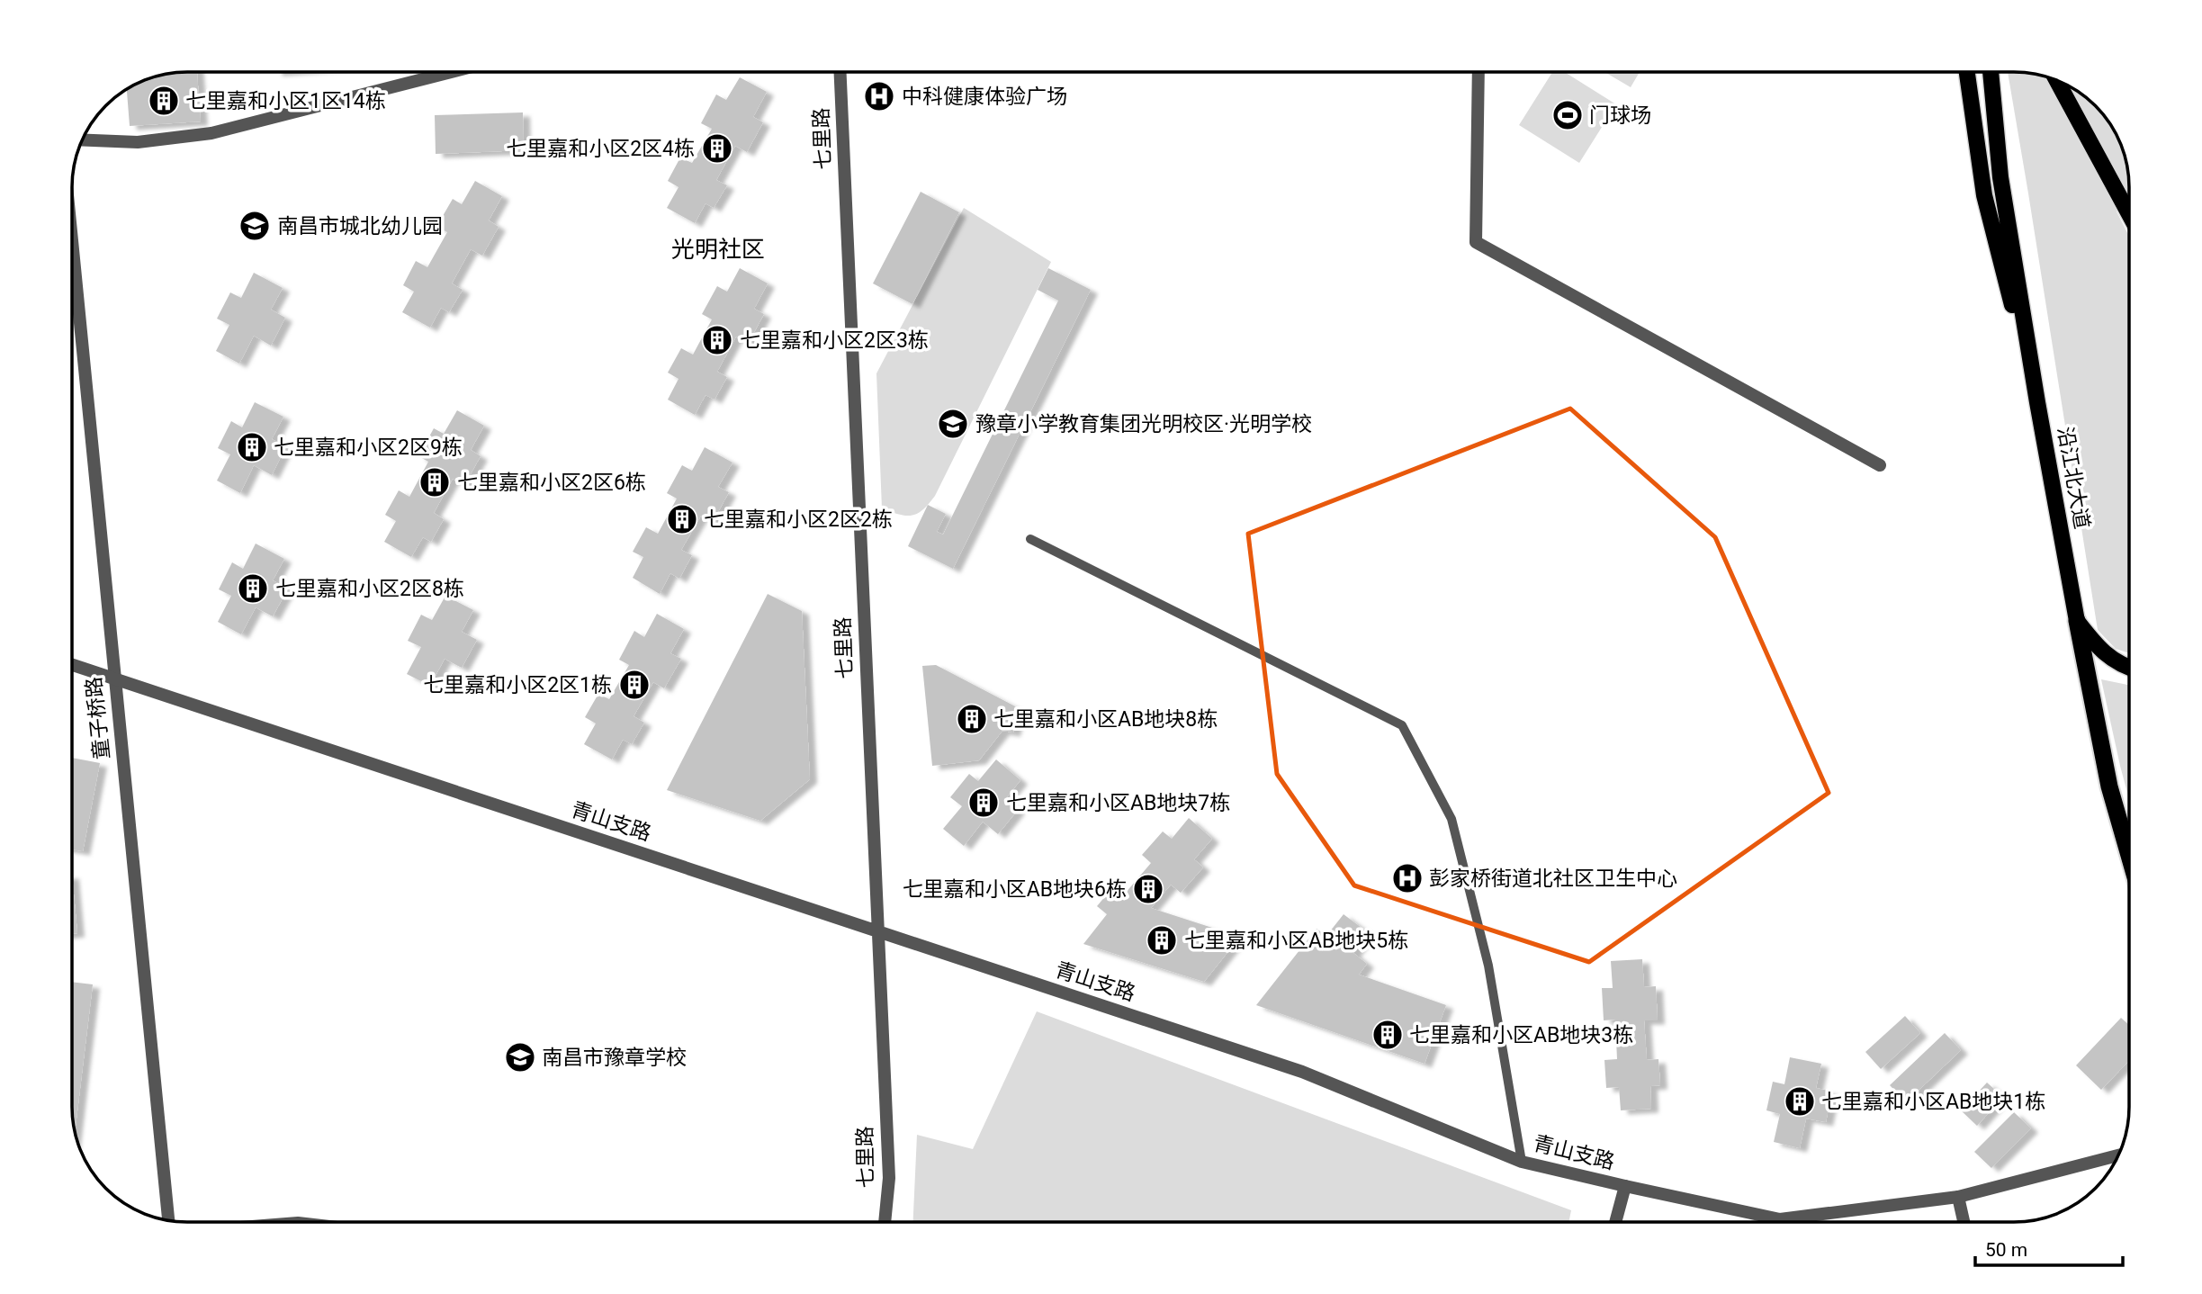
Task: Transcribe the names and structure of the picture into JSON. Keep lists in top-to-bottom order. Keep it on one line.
{"streets":{"highway":["沿江北大道"],"street":["七里路","童子桥路","青山支路"]},"crossings":[["七里路","青山支路"],["童子桥路","青山支路"]],"districts":["光明社区"],"places":{"hospital":["中科健康体验广场","彭家桥街道北社区卫生中心"],"building":["七里嘉和小区1区14栋","七里嘉和小区2区4栋","七里嘉和小区2区3栋","七里嘉和小区2区9栋","七里嘉和小区2区6栋","七里嘉和小区2区2栋","七里嘉和小区2区8栋","七里嘉和小区2区1栋","七里嘉和小区AB地块8栋","七里嘉和小区AB地块7栋","七里嘉和小区AB地块6栋","七里嘉和小区AB地块5栋","七里嘉和小区AB地块3栋","七里嘉和小区AB地块1栋"],"sports":["门球场"],"school or university":["南昌市城北幼儿园","豫章小学教育集团光明校区·光明学校","南昌市豫章学校"]},"scale_bar":"50 m"}
